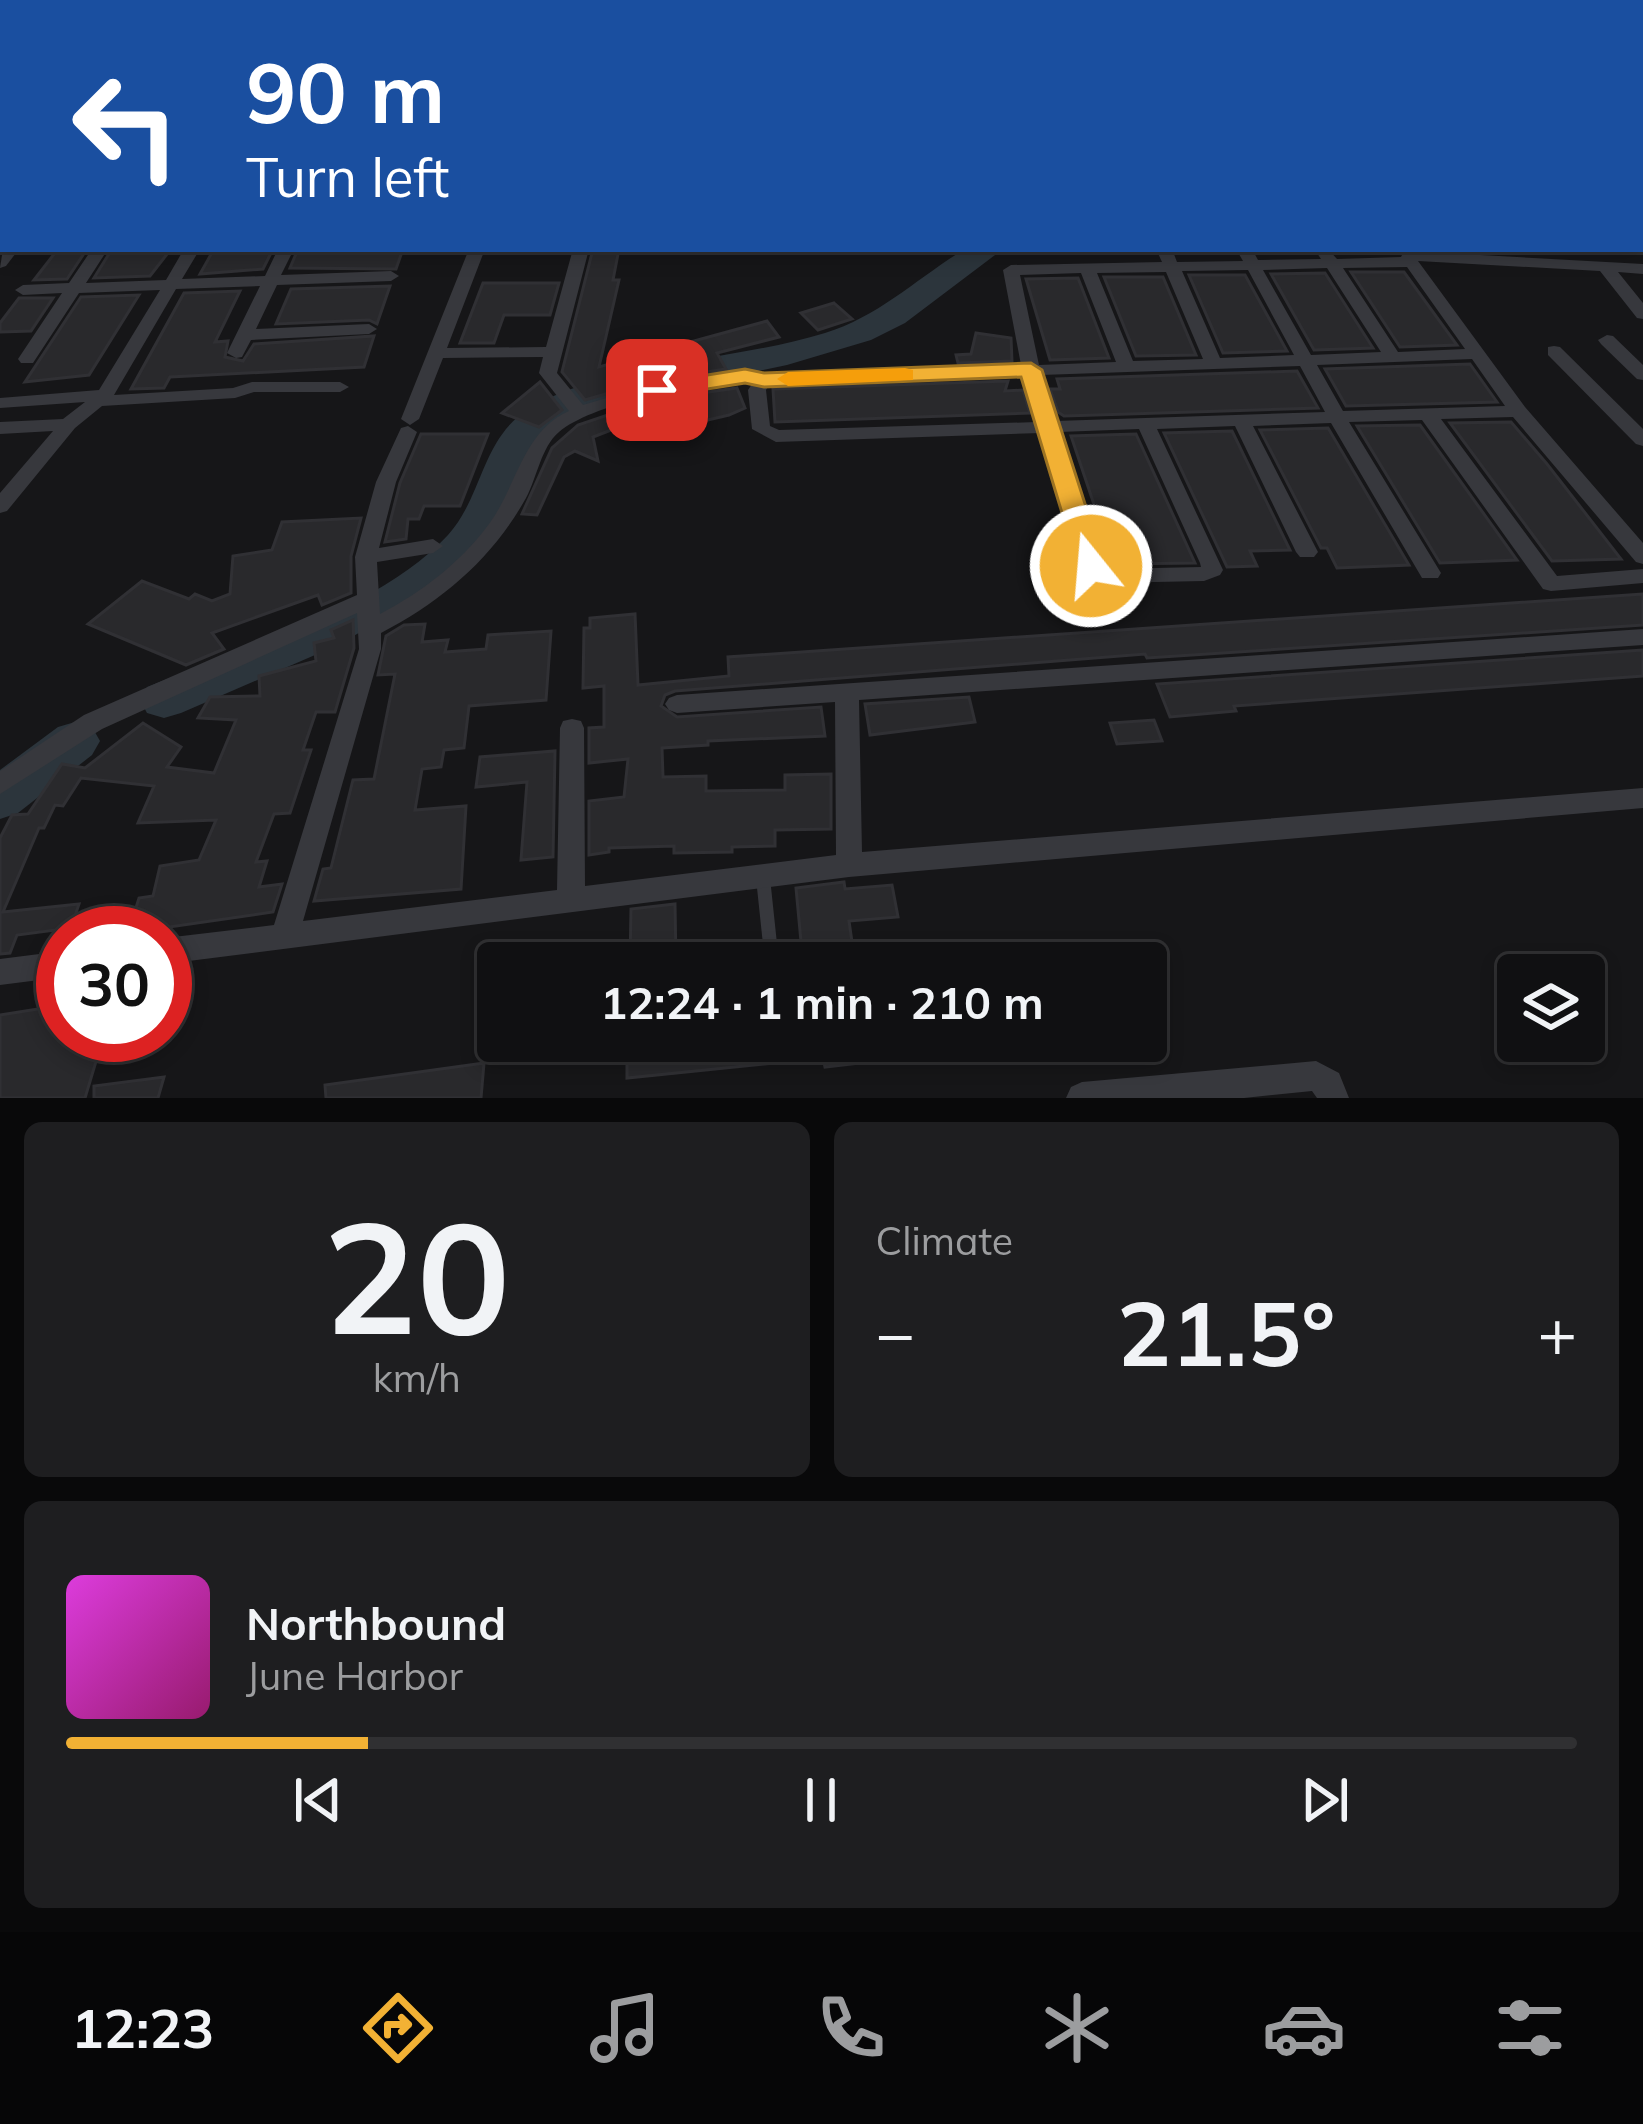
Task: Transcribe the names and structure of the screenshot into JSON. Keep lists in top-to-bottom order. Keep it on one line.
{"page":{"turn":["90 m","Turn left"],"limit":"30","trip":"12:24 · 1 min · 210 m","tile":[["20","km/h"],"Climate"],"heat":["−","21.5°","+"],"song":["Northbound","June Harbor"],"tabs":"12:23"}}
